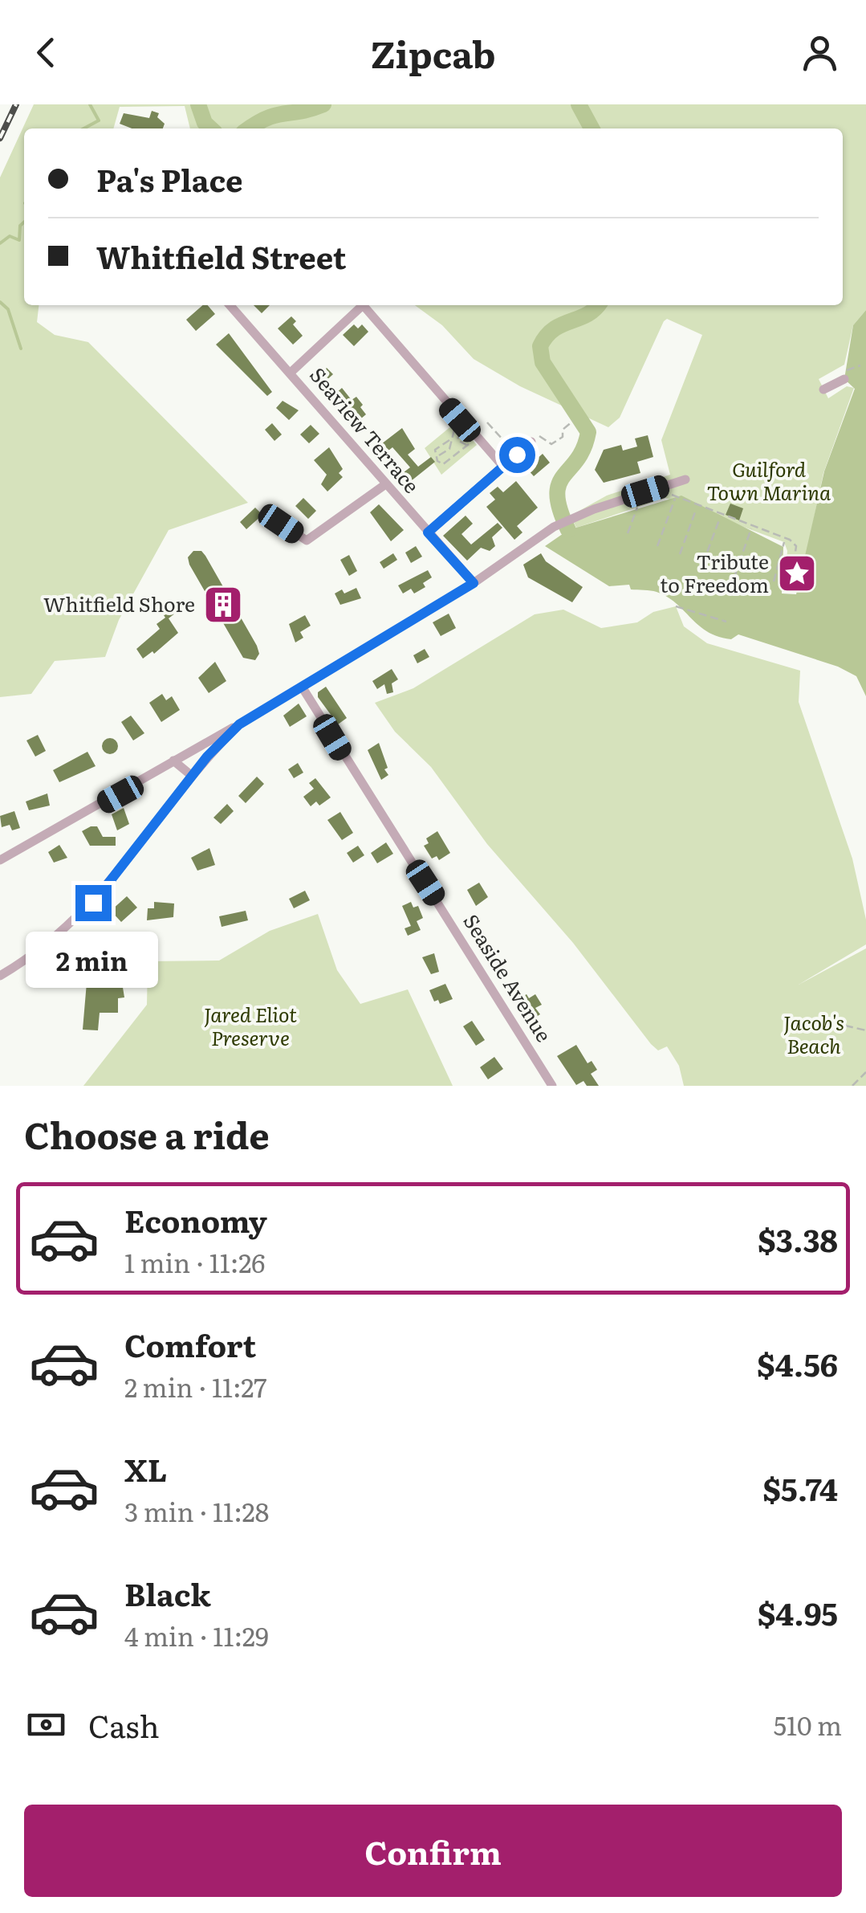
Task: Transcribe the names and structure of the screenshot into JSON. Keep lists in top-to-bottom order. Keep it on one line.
{"streets":{"street":["Seaview Terrace","Seaside Avenue"]},"parks":["Guilford Town Marina","Jared Eliot Preserve","Jacob's Beach"],"places":{"place":["Tribute to Freedom"],"building":["Whitfield Shore"]},"page":{"header":"Zipcab","banner":["Pa's Place","Whitfield Street"],"bubble":"2 min","heading":"Choose a ride","list":[{"name":"Economy","note":"1 min · 11:26","value":"$3.38"},{"name":"Comfort","note":"2 min · 11:27","value":"$4.56"},{"name":"XL","note":"3 min · 11:28","value":"$5.74"},{"name":"Black","note":"4 min · 11:29","value":"$4.95"}],"pay":["Cash","510 m"],"buttons":"Confirm"}}
